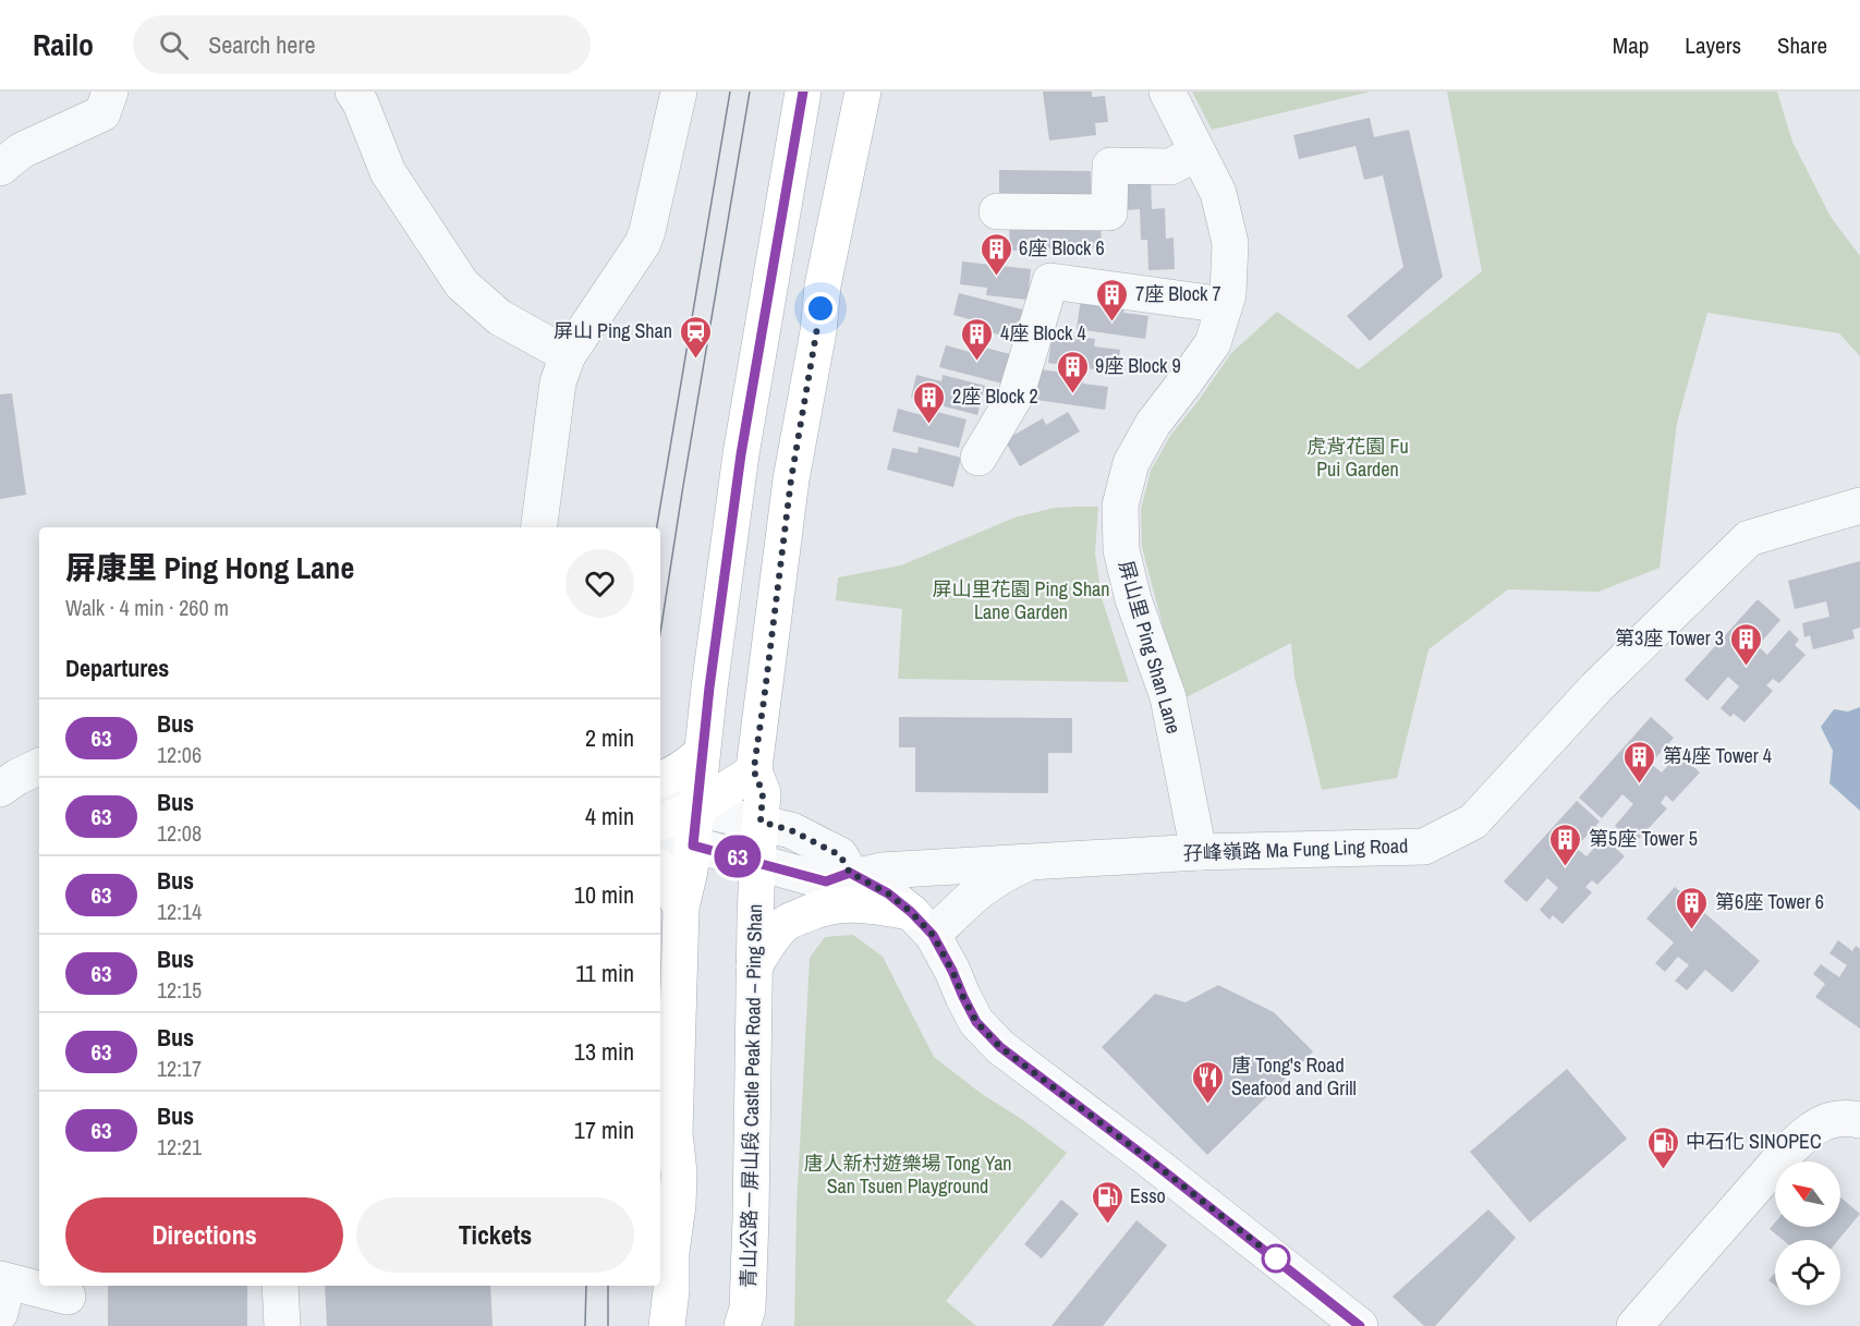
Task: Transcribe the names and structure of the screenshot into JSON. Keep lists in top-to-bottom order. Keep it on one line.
{"streets":{"main road":["青山公路－屏山段 Castle Peak Road – Ping Shan"],"street":["屏山里 Ping Shan Lane","孖峰嶺路 Ma Fung Ling Road"]},"crossings":[["屏山里 Ping Shan Lane","孖峰嶺路 Ma Fung Ling Road"],["孖峰嶺路 Ma Fung Ling Road","青山公路－屏山段 Castle Peak Road – Ping Shan"]],"parks":["虎背花園 Fu Pui Garden","屏山里花園 Ping Shan Lane Garden","唐人新村遊樂場 Tong Yan San Tsuen Playground"],"places":{"building":["6座 Block 6","7座 Block 7","4座 Block 4","9座 Block 9","2座 Block 2","第3座 Tower 3","第4座 Tower 4","第5座 Tower 5","第6座 Tower 6"],"station":["屏山 Ping Shan"],"restaurant":["唐 Tong's Road Seafood and Grill"],"fuel station":["中石化 SINOPEC","Esso"]},"lines":["bus line 63"],"north":"top left","page":{"header":"Railo","search":"Search here","nav":["Map","Layers","Share"],"on_map":"63","heading":[["屏康里 Ping Hong Lane","Walk · 4 min · 260 m"],"Departures"],"list":[{"mark":"63","name":"Bus","note":"12:06","value":"2 min"},{"mark":"63","name":"Bus","note":"12:08","value":"4 min"},{"mark":"63","name":"Bus","note":"12:14","value":"10 min"},{"mark":"63","name":"Bus","note":"12:15","value":"11 min"},{"mark":"63","name":"Bus","note":"12:17","value":"13 min"},{"mark":"63","name":"Bus","note":"12:21","value":"17 min"}],"buttons":["Directions","Tickets"]}}
